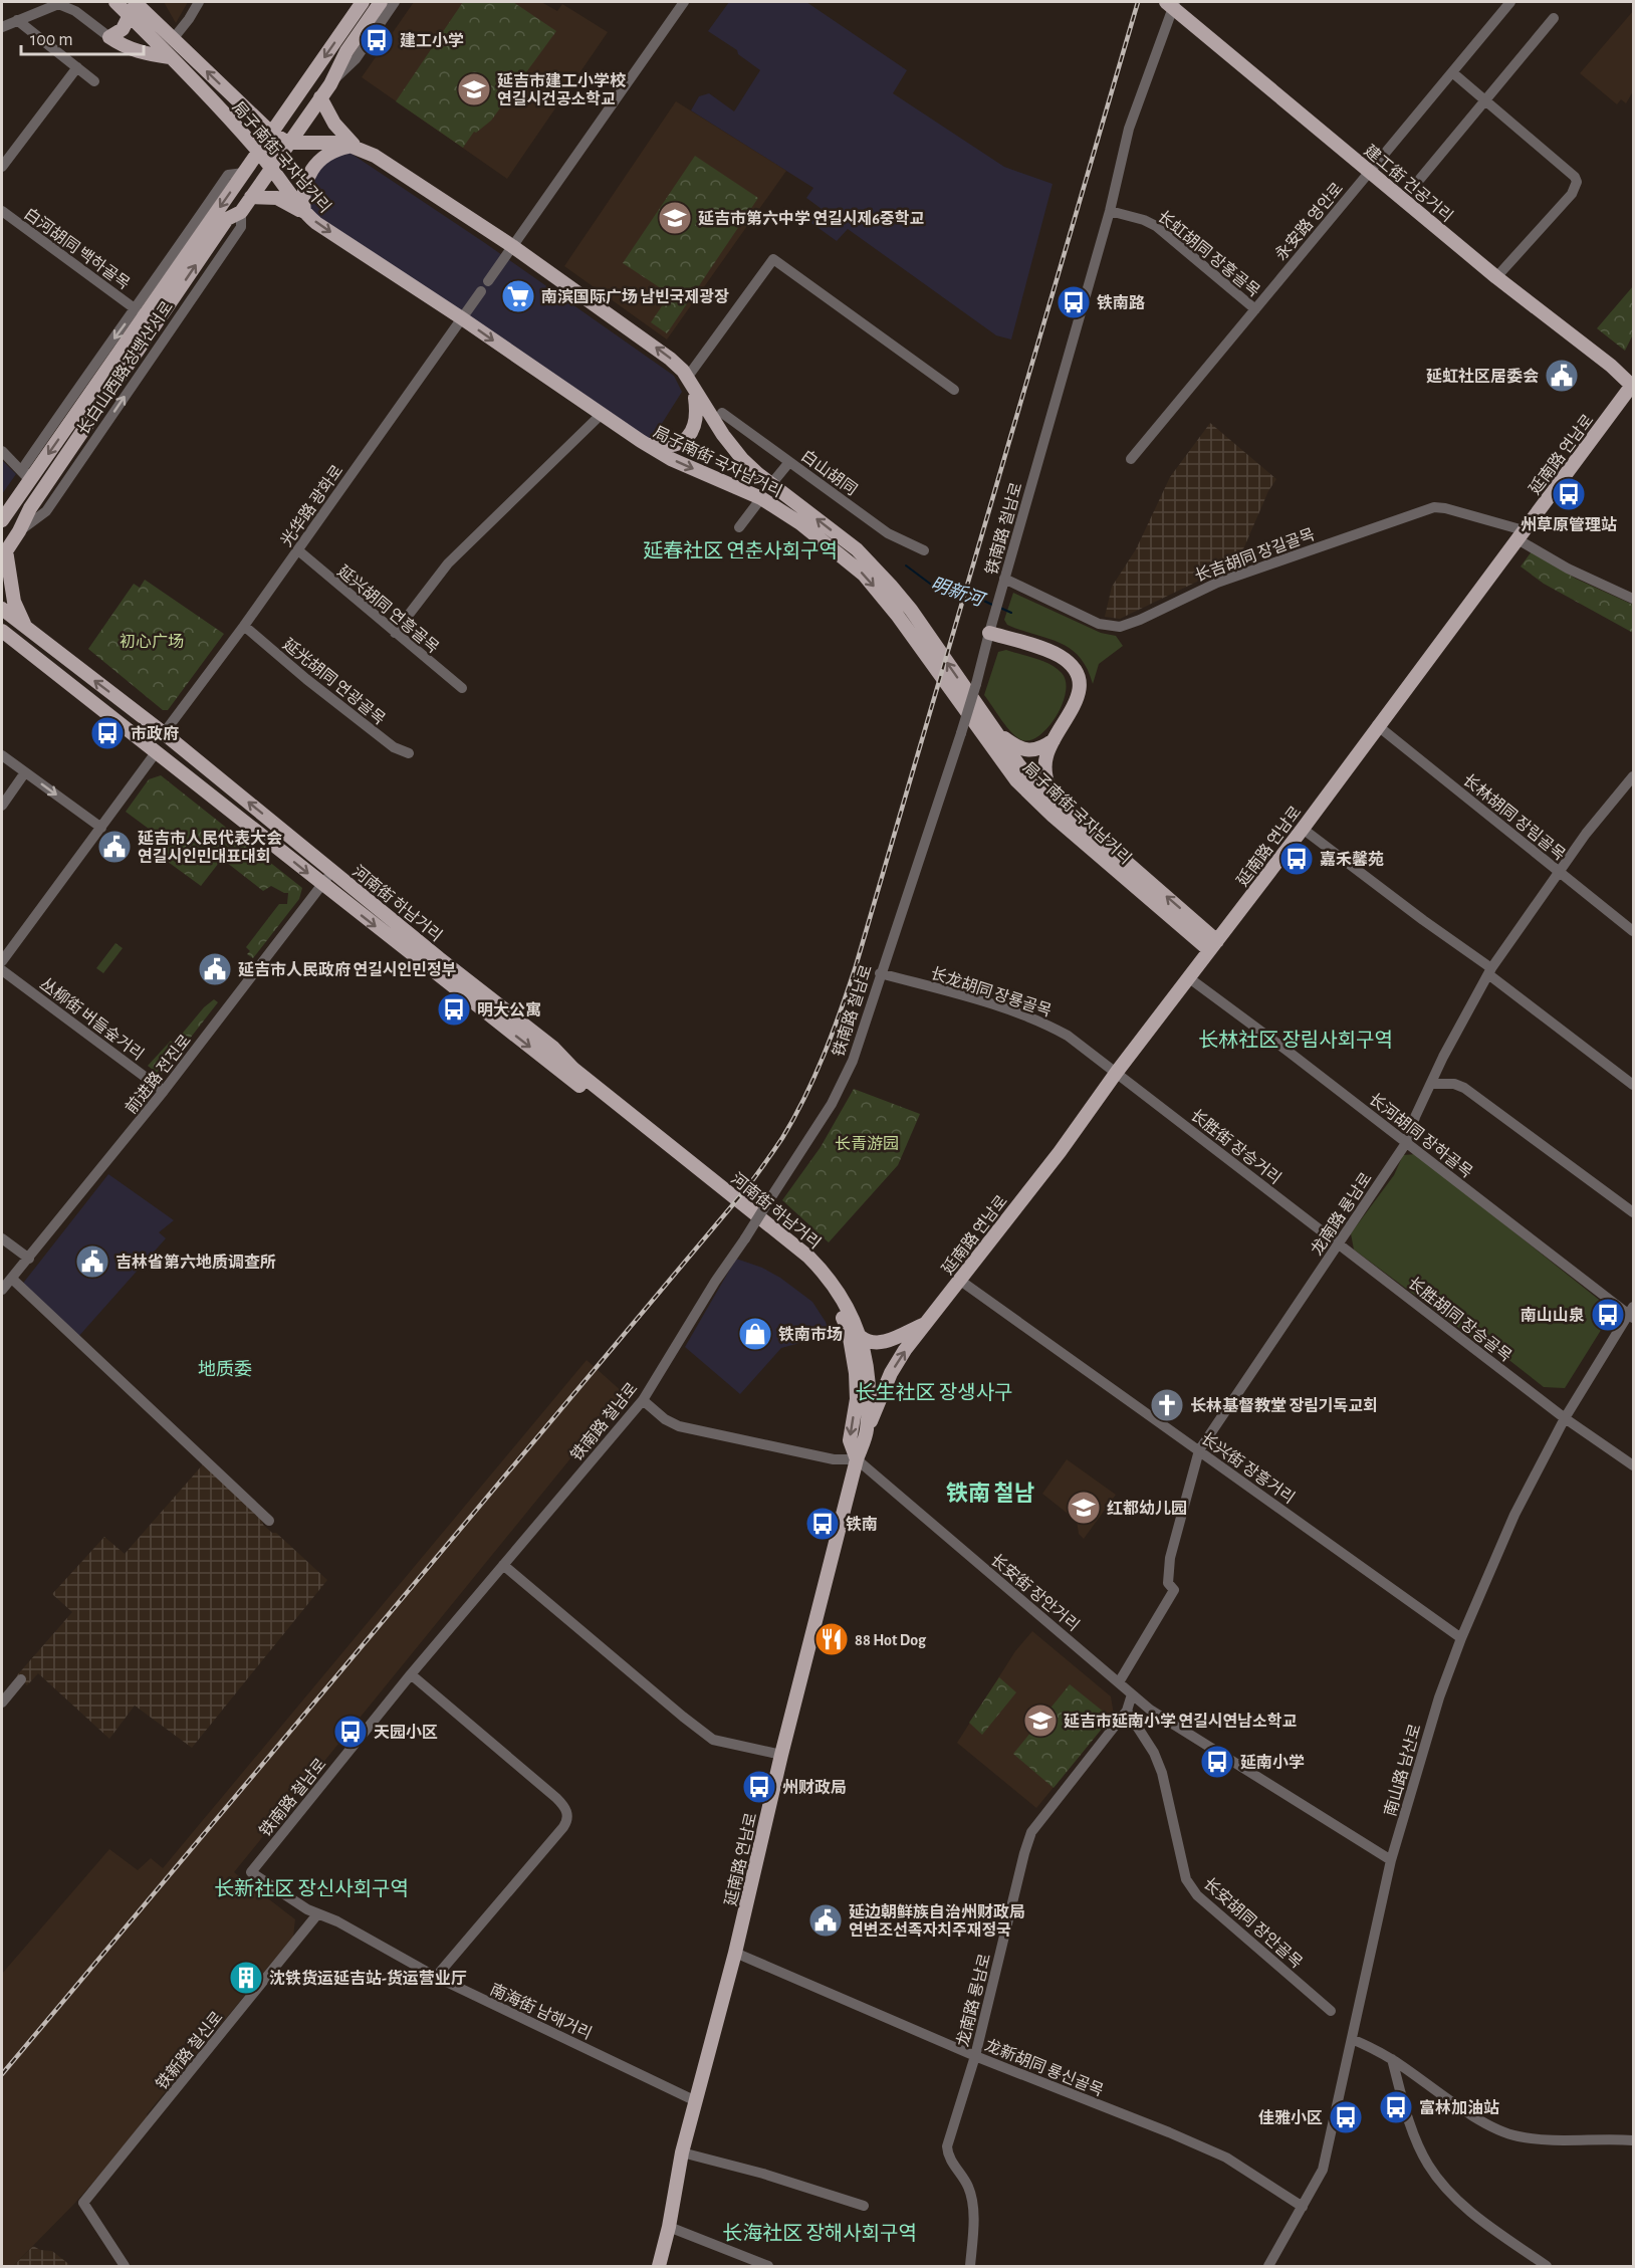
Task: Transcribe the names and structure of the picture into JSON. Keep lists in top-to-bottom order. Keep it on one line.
{"streets":{"main road":["局子南街 국자남거리","建工街 건공거리","长白山西路 장백산서로","延南路 연남로","河南街 하남거리"],"street":["永安路 영안로","白河胡同 백하골목","长虹胡同 장홍골목","白山胡同","光华路 광화로","铁南路 철남로","长吉胡同 장길골목","延兴胡同 연흥골목","延光胡同 연광골목","长林胡同 장림골목","长龙胡同 장룡골목","丛柳街 버들숲거리","前进路 전진로","长河胡同 장하골목","长胜街 장승거리","龙南路 룡남로","长胜胡同 장승골목","长兴街 장흥거리","长安街 장안거리","南山路 남산로","长安胡同 장안골목","南海街 남해거리","铁新路 철신로","龙新胡同 룡신골목"]},"crossings":[["局子南街 국자남거리","长白山西路 장백산서로"],["局子南街 국자남거리","延南路 연남로"],["局子南街 국자남거리","光华路 광화로"],["建工街 건공거리","永安路 영안로"],["建工街 건공거리","延南路 연남로"],["建工街 건공거리","铁南路 철남로"],["永安路 영안로","长虹胡同 장홍골목"],["白河胡同 백하골목","长白山西路 장백산서로"],["长虹胡同 장홍골목","铁南路 철남로"],["延南路 연남로","长吉胡同 장길골목"],["延南路 연남로","长林胡同 장림골목"],["延南路 연남로","河南街 하남거리"],["延南路 연남로","长龙胡同 장룡골목"],["延南路 연남로","长河胡同 장하골목"],["延南路 연남로","长胜街 장승거리"],["延南路 연남로","长兴街 장흥거리"],["延南路 연남로","长安街 장안거리"],["延南路 연남로","南海街 남해거리"],["延南路 연남로","龙新胡同 룡신골목"],["光华路 광화로","延兴胡同 연흥골목"],["光华路 광화로","延光胡同 연광골목"],["光华路 광화로","河南街 하남거리"],["铁南路 철남로","长吉胡同 장길골목"],["铁南路 철남로","长龙胡同 장룡골목"],["铁南路 철남로","南海街 남해거리"],["长林胡同 장림골목","龙南路 룡남로"],["河南街 하남거리","前进路 전진로"],["长龙胡同 장룡골목","长胜街 장승거리"],["丛柳街 버들숲거리","前进路 전진로"],["长河胡同 장하골목","龙南路 룡남로"],["长河胡同 장하골목","南山路 남산로"],["长胜街 장승거리","龙南路 룡남로"],["长胜街 장승거리","长胜胡同 장승골목"],["龙南路 룡남로","长胜胡同 장승골목"],["龙南路 룡남로","长兴街 장흥거리"],["龙南路 룡남로","长安街 장안거리"],["龙南路 룡남로","长安胡同 장안골목"],["龙南路 룡남로","龙新胡同 룡신골목"],["长胜胡同 장승골목","南山路 남산로"],["长兴街 장흥거리","南山路 남산로"],["长安街 장안거리","南山路 남산로"],["南山路 남산로","龙新胡同 룡신골목"],["南海街 남해거리","铁新路 철신로"]],"districts":["延春社区 연춘사회구역","长林社区 장림사회구역","地质委","长生社区 장생사구","铁南 철남","长新社区 장신사회구역","长海社区 장해사회구역"],"water":["明新河"],"parks":["初心广场","长青游园"],"places":{"bus stop":["建工小学","铁南路","州草原管理站","市政府","嘉禾馨苑","明大公寓","南山山泉","铁南","天园小区","延南小学","州财政局","富林加油站","佳雅小区"],"school or university":["延吉市建工小学校 연길시건공소학교","延吉市第六中学 연길시제6중학교","红都幼儿园","延吉市延南小学 연길시연남소학교"],"supermarket":["南滨国际广场 남빈국제광장"],"public building":["延虹社区居委会","延吉市人民代表大会 연길시인민대표대회","延吉市人民政府 연길시인민정부","吉林省第六地质调查所","延边朝鲜族自治州财政局 연변조선족자치주재정국"],"shop":["铁南市场"],"church":["长林基督教堂 장림기독교회"],"restaurant":["88 Hot Dog"],"building":["沈铁货运延吉站-货运营业厅"]},"scale_bar":"100 m"}
